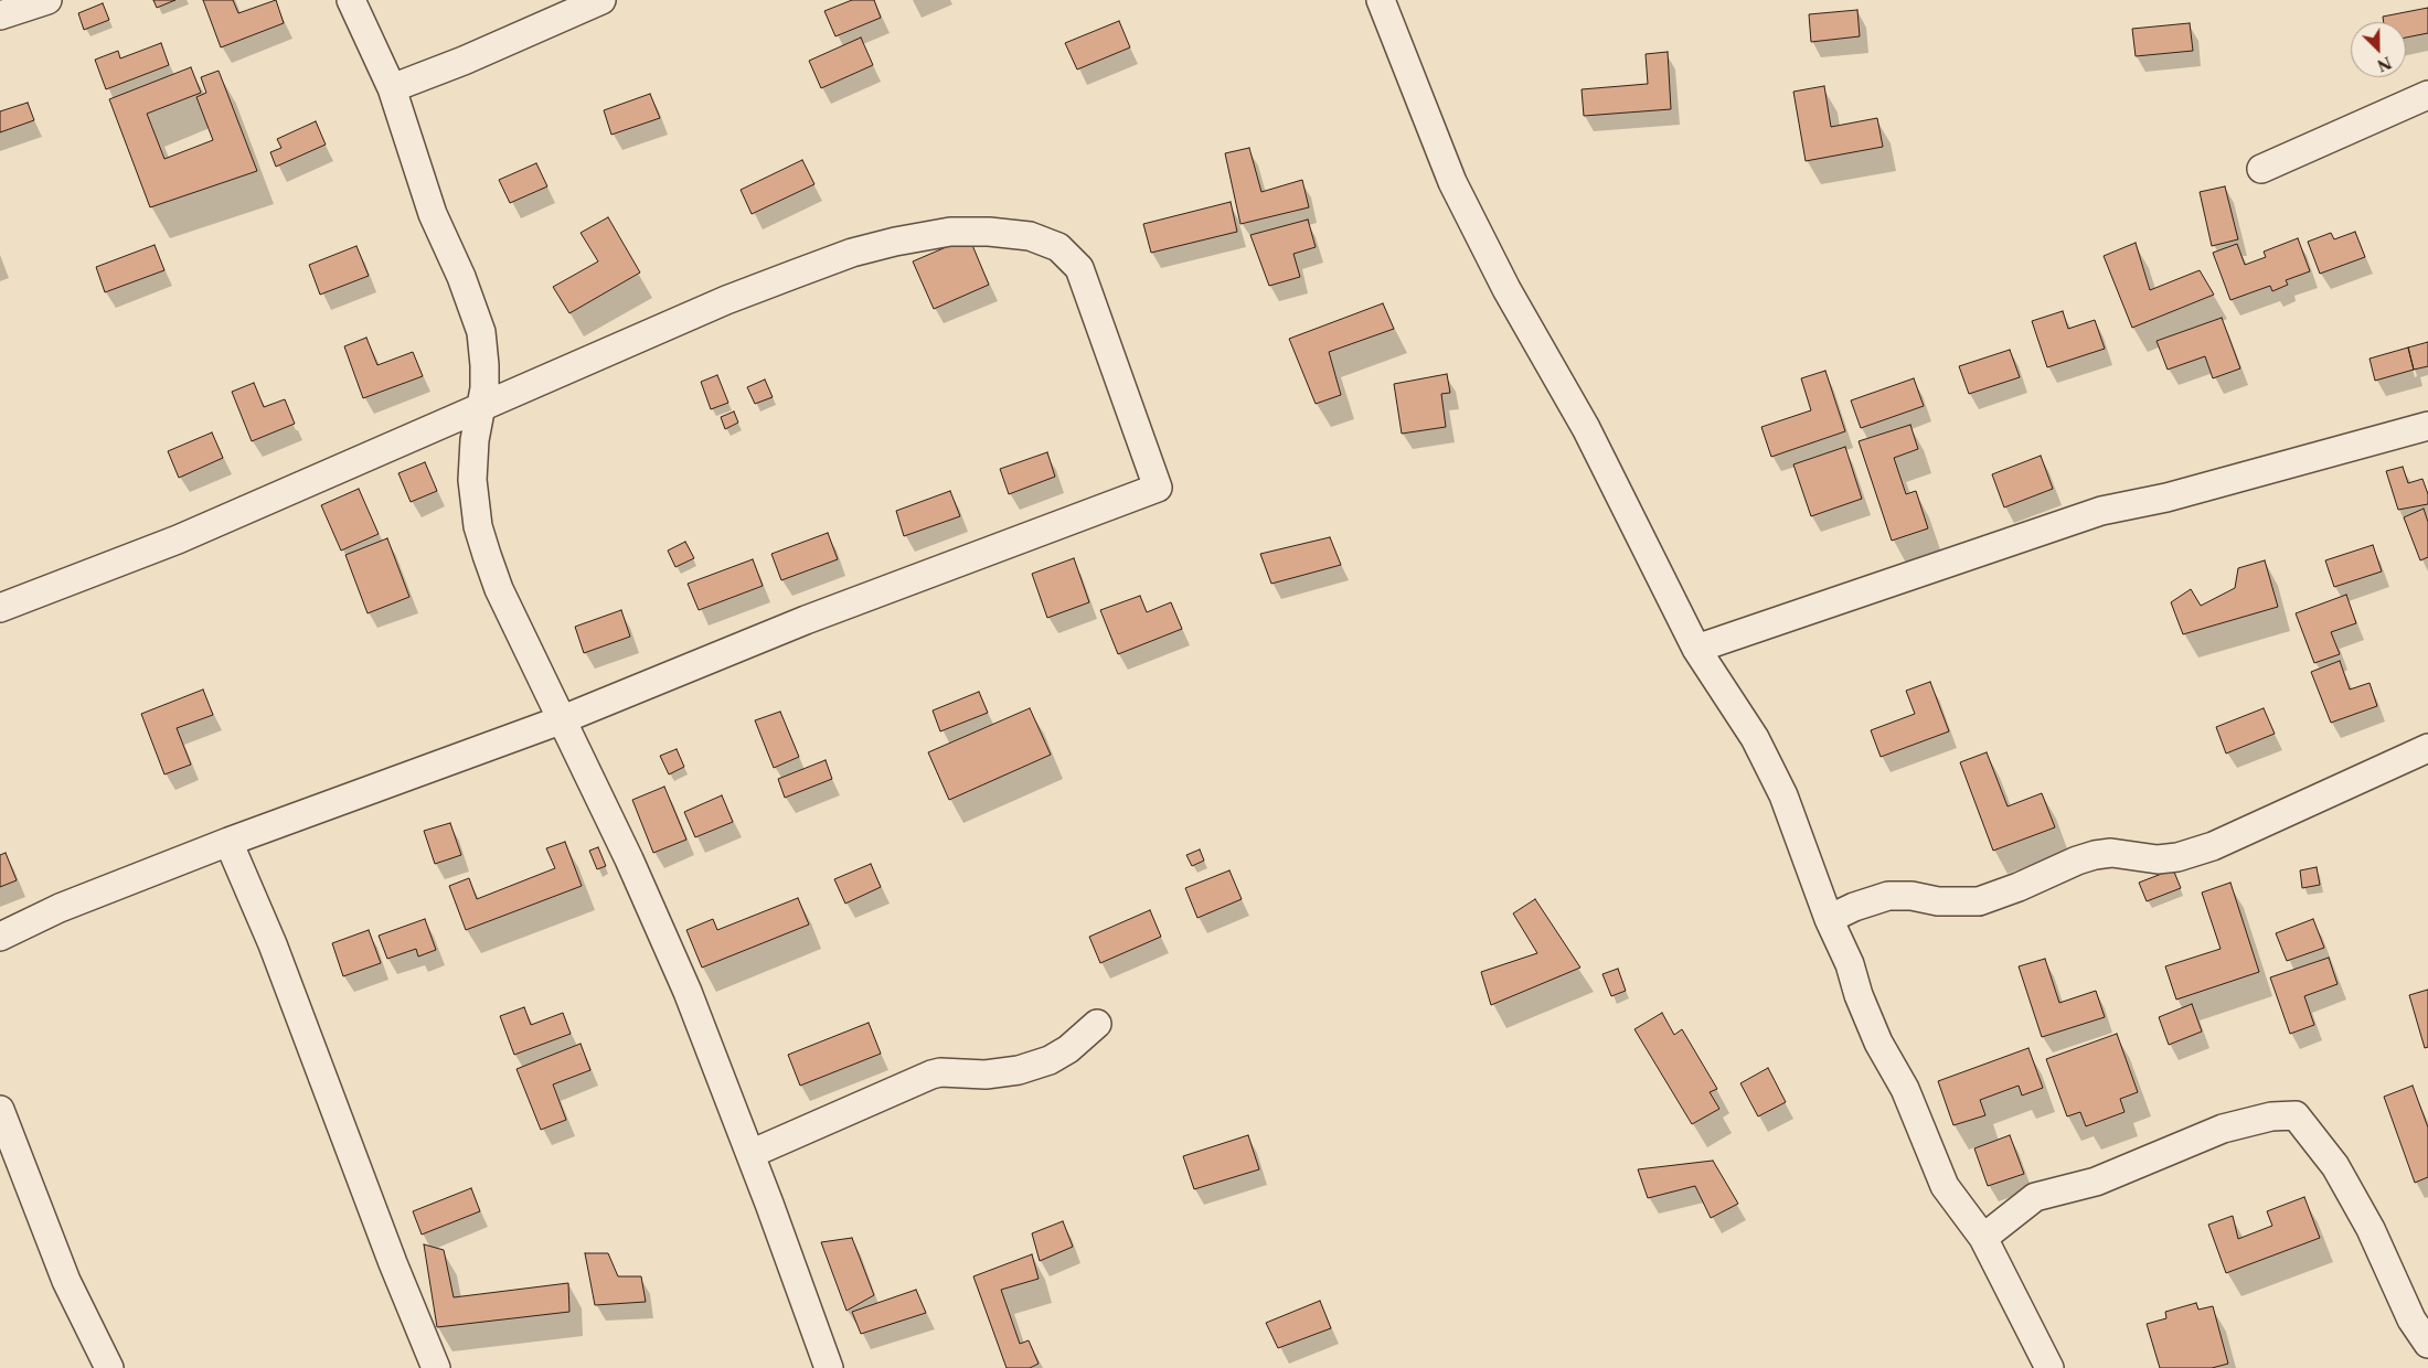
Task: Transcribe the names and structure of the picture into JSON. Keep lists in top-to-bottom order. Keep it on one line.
{"north":"bottom right"}
